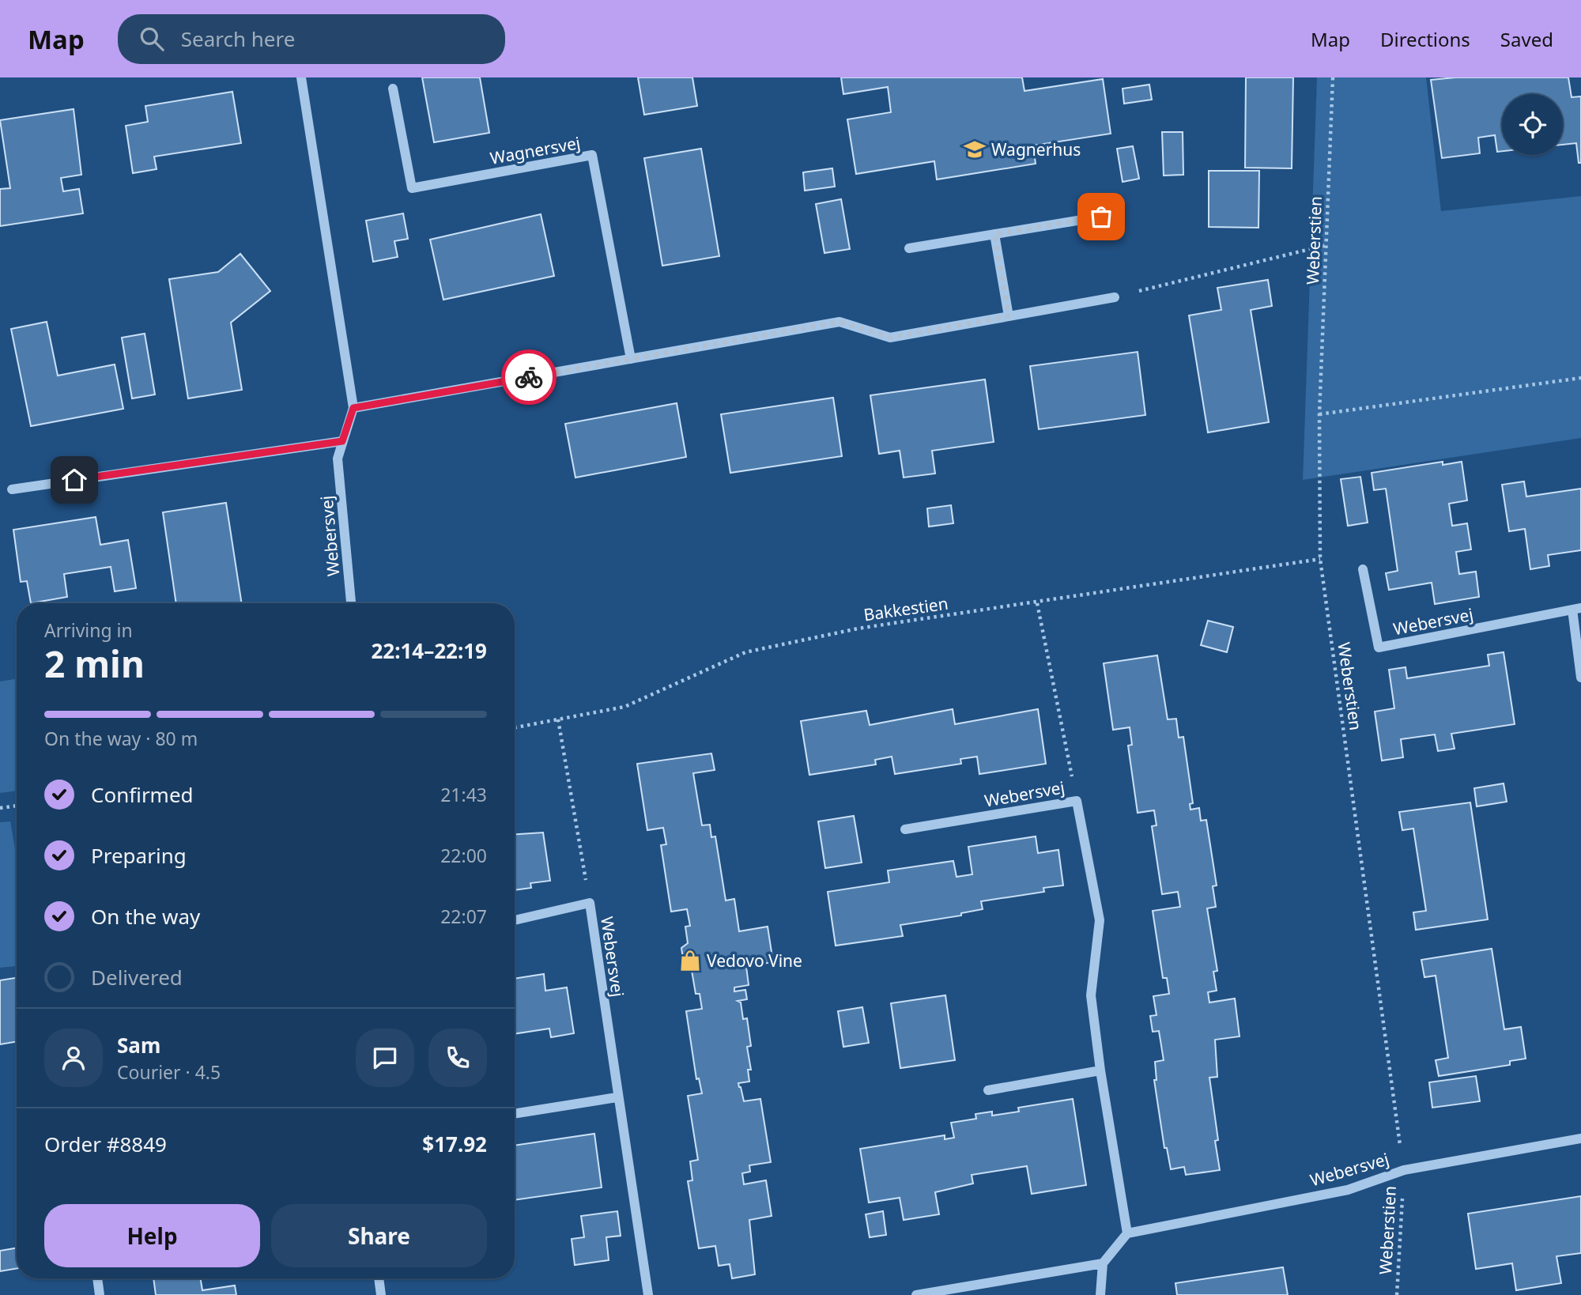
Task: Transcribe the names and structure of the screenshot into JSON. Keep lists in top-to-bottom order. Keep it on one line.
{"streets":{"street":["Wagnersvej","Webersvej"],"path":["Weberstien","Bakkestien"]},"crossings":[["Weberstien","Webersvej"],["Weberstien","Bakkestien"]],"places":{"school or university":["Wagnerhus"],"shop":["Vedovo Vine"]},"page":{"header":"Map","search":"Search here","nav":["Map","Directions","Saved"],"heading":["2 min","Arriving in","22:14–22:19"],"panel":["Sam","Courier · 4.5","Order #8849","$17.92"],"bar":"On the way · 80 m","list":[["Confirmed","21:43"],["Preparing","22:00"],["On the way","22:07"],"Delivered"],"buttons":["Help","Share"]}}
